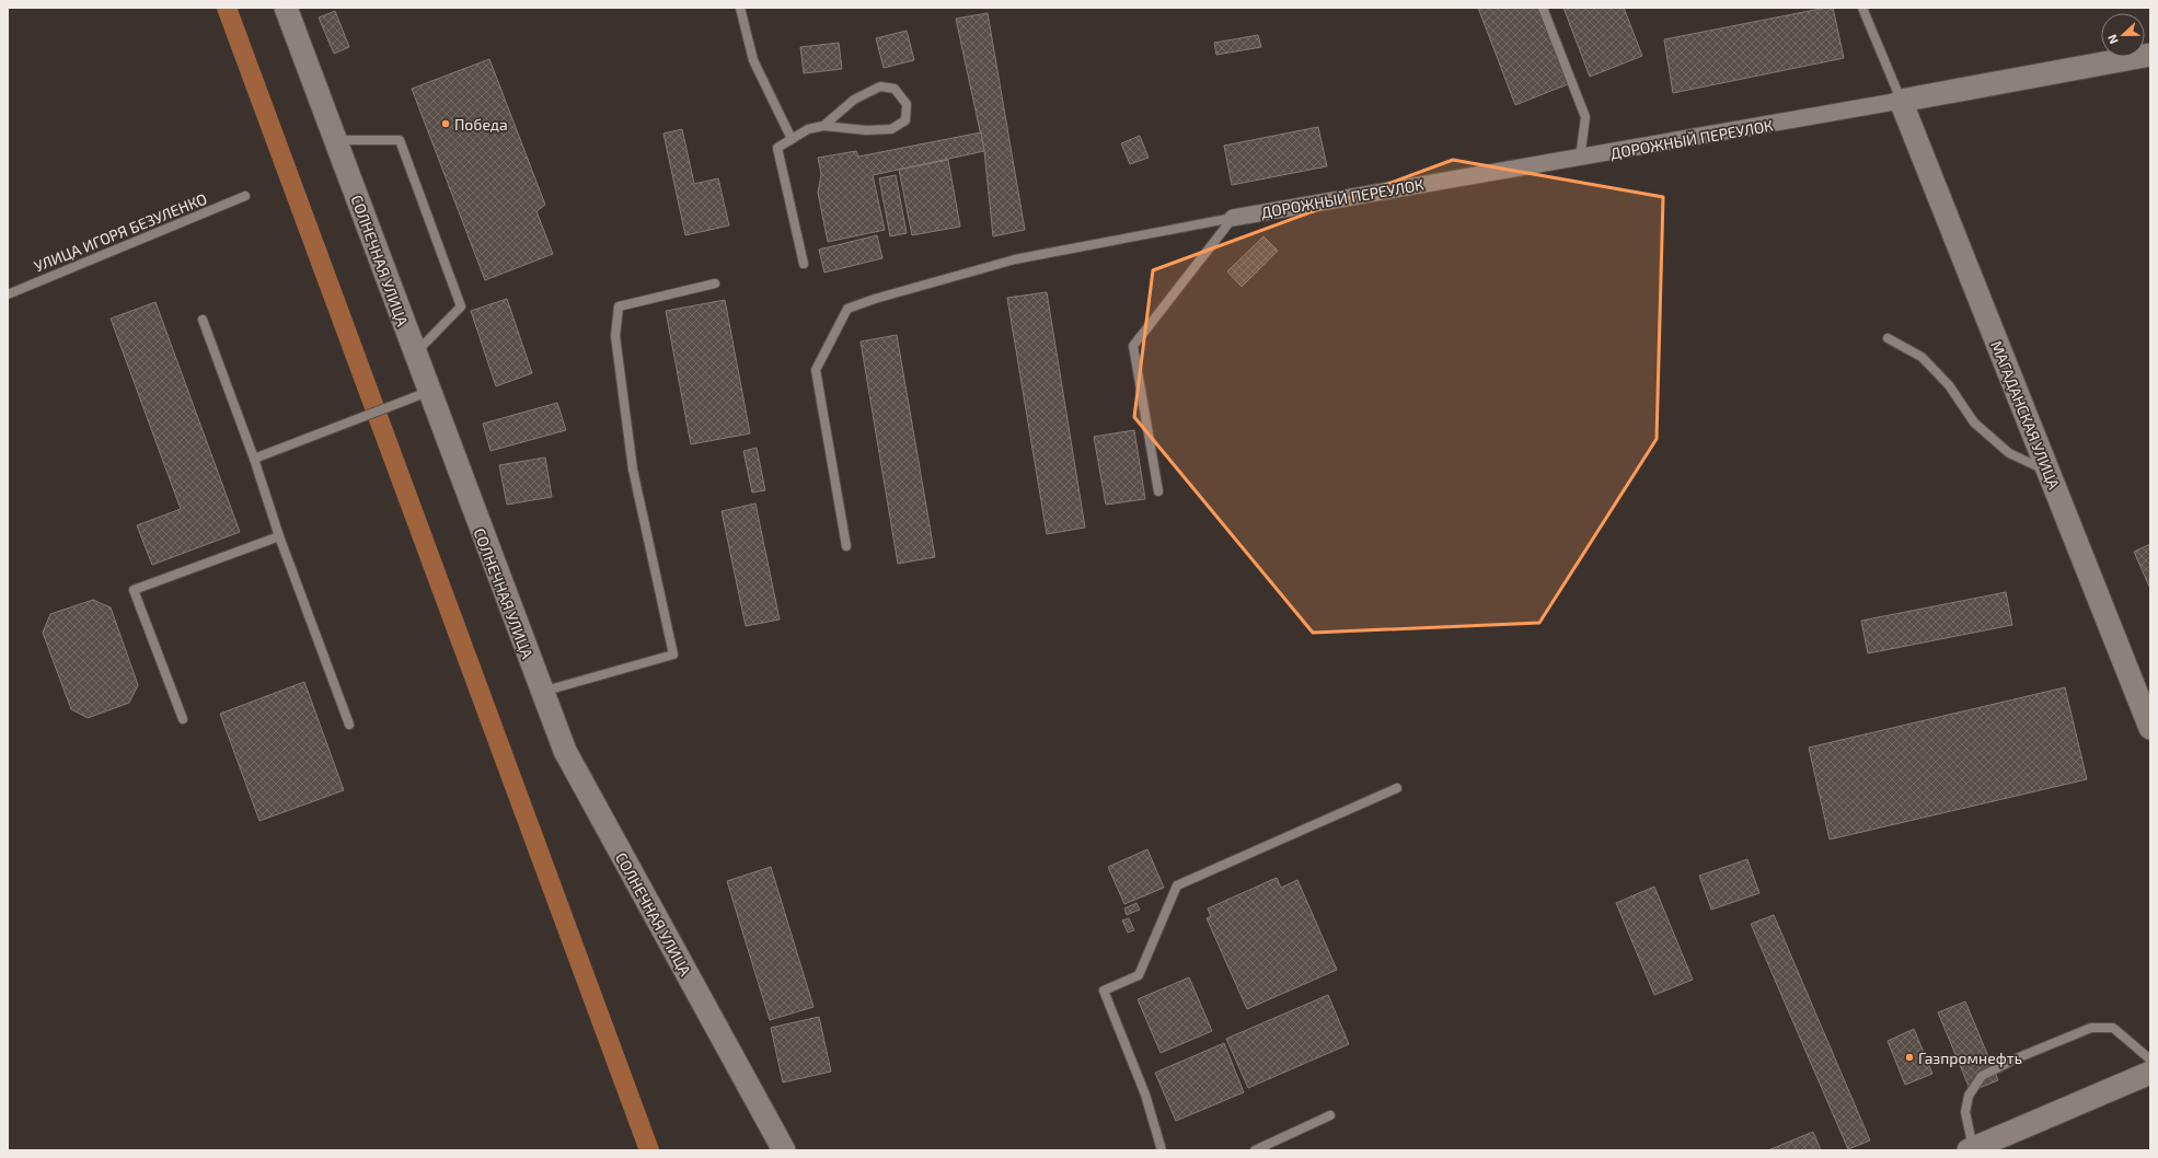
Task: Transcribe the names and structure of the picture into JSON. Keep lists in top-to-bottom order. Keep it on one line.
{"streets":{"main road":["ДОРОЖНЫЙ ПЕРЕУЛОК","СОЛНЕЧНАЯ УЛИЦА","МАГАДАНСКАЯ УЛИЦА"],"lane":["УЛИЦА ИГОРЯ БЕЗУЛЕНКО"]},"crossings":[["ДОРОЖНЫЙ ПЕРЕУЛОК","МАГАДАНСКАЯ УЛИЦА"]],"places":["Победа","Газпромнефть"],"north":"left"}
